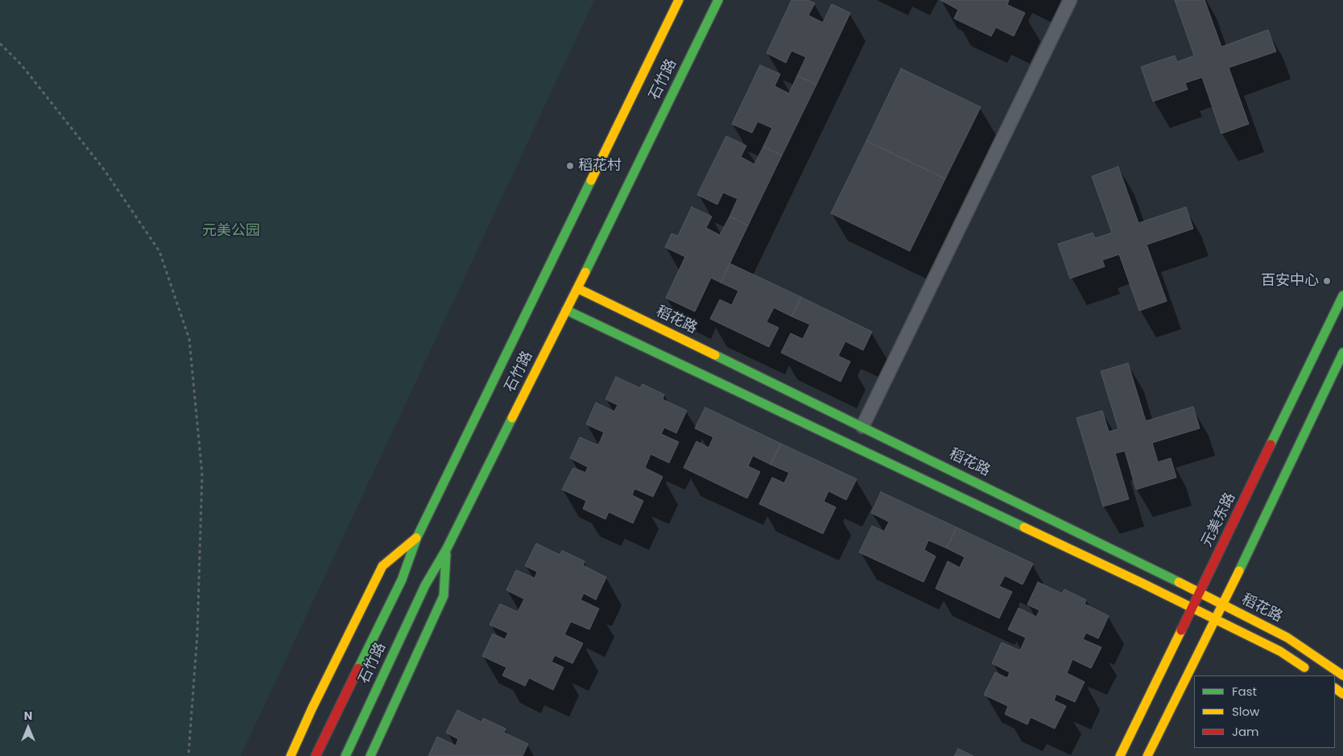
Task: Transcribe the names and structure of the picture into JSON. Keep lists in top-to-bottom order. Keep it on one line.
{"streets":{"street":["石竹路","稻花路","元美东路"]},"crossings":[["石竹路","稻花路"],["稻花路","元美东路"]],"parks":["元美公园"],"places":["稻花村","百安中心"],"legend":["Fast","Slow","Jam"],"north":"top"}
